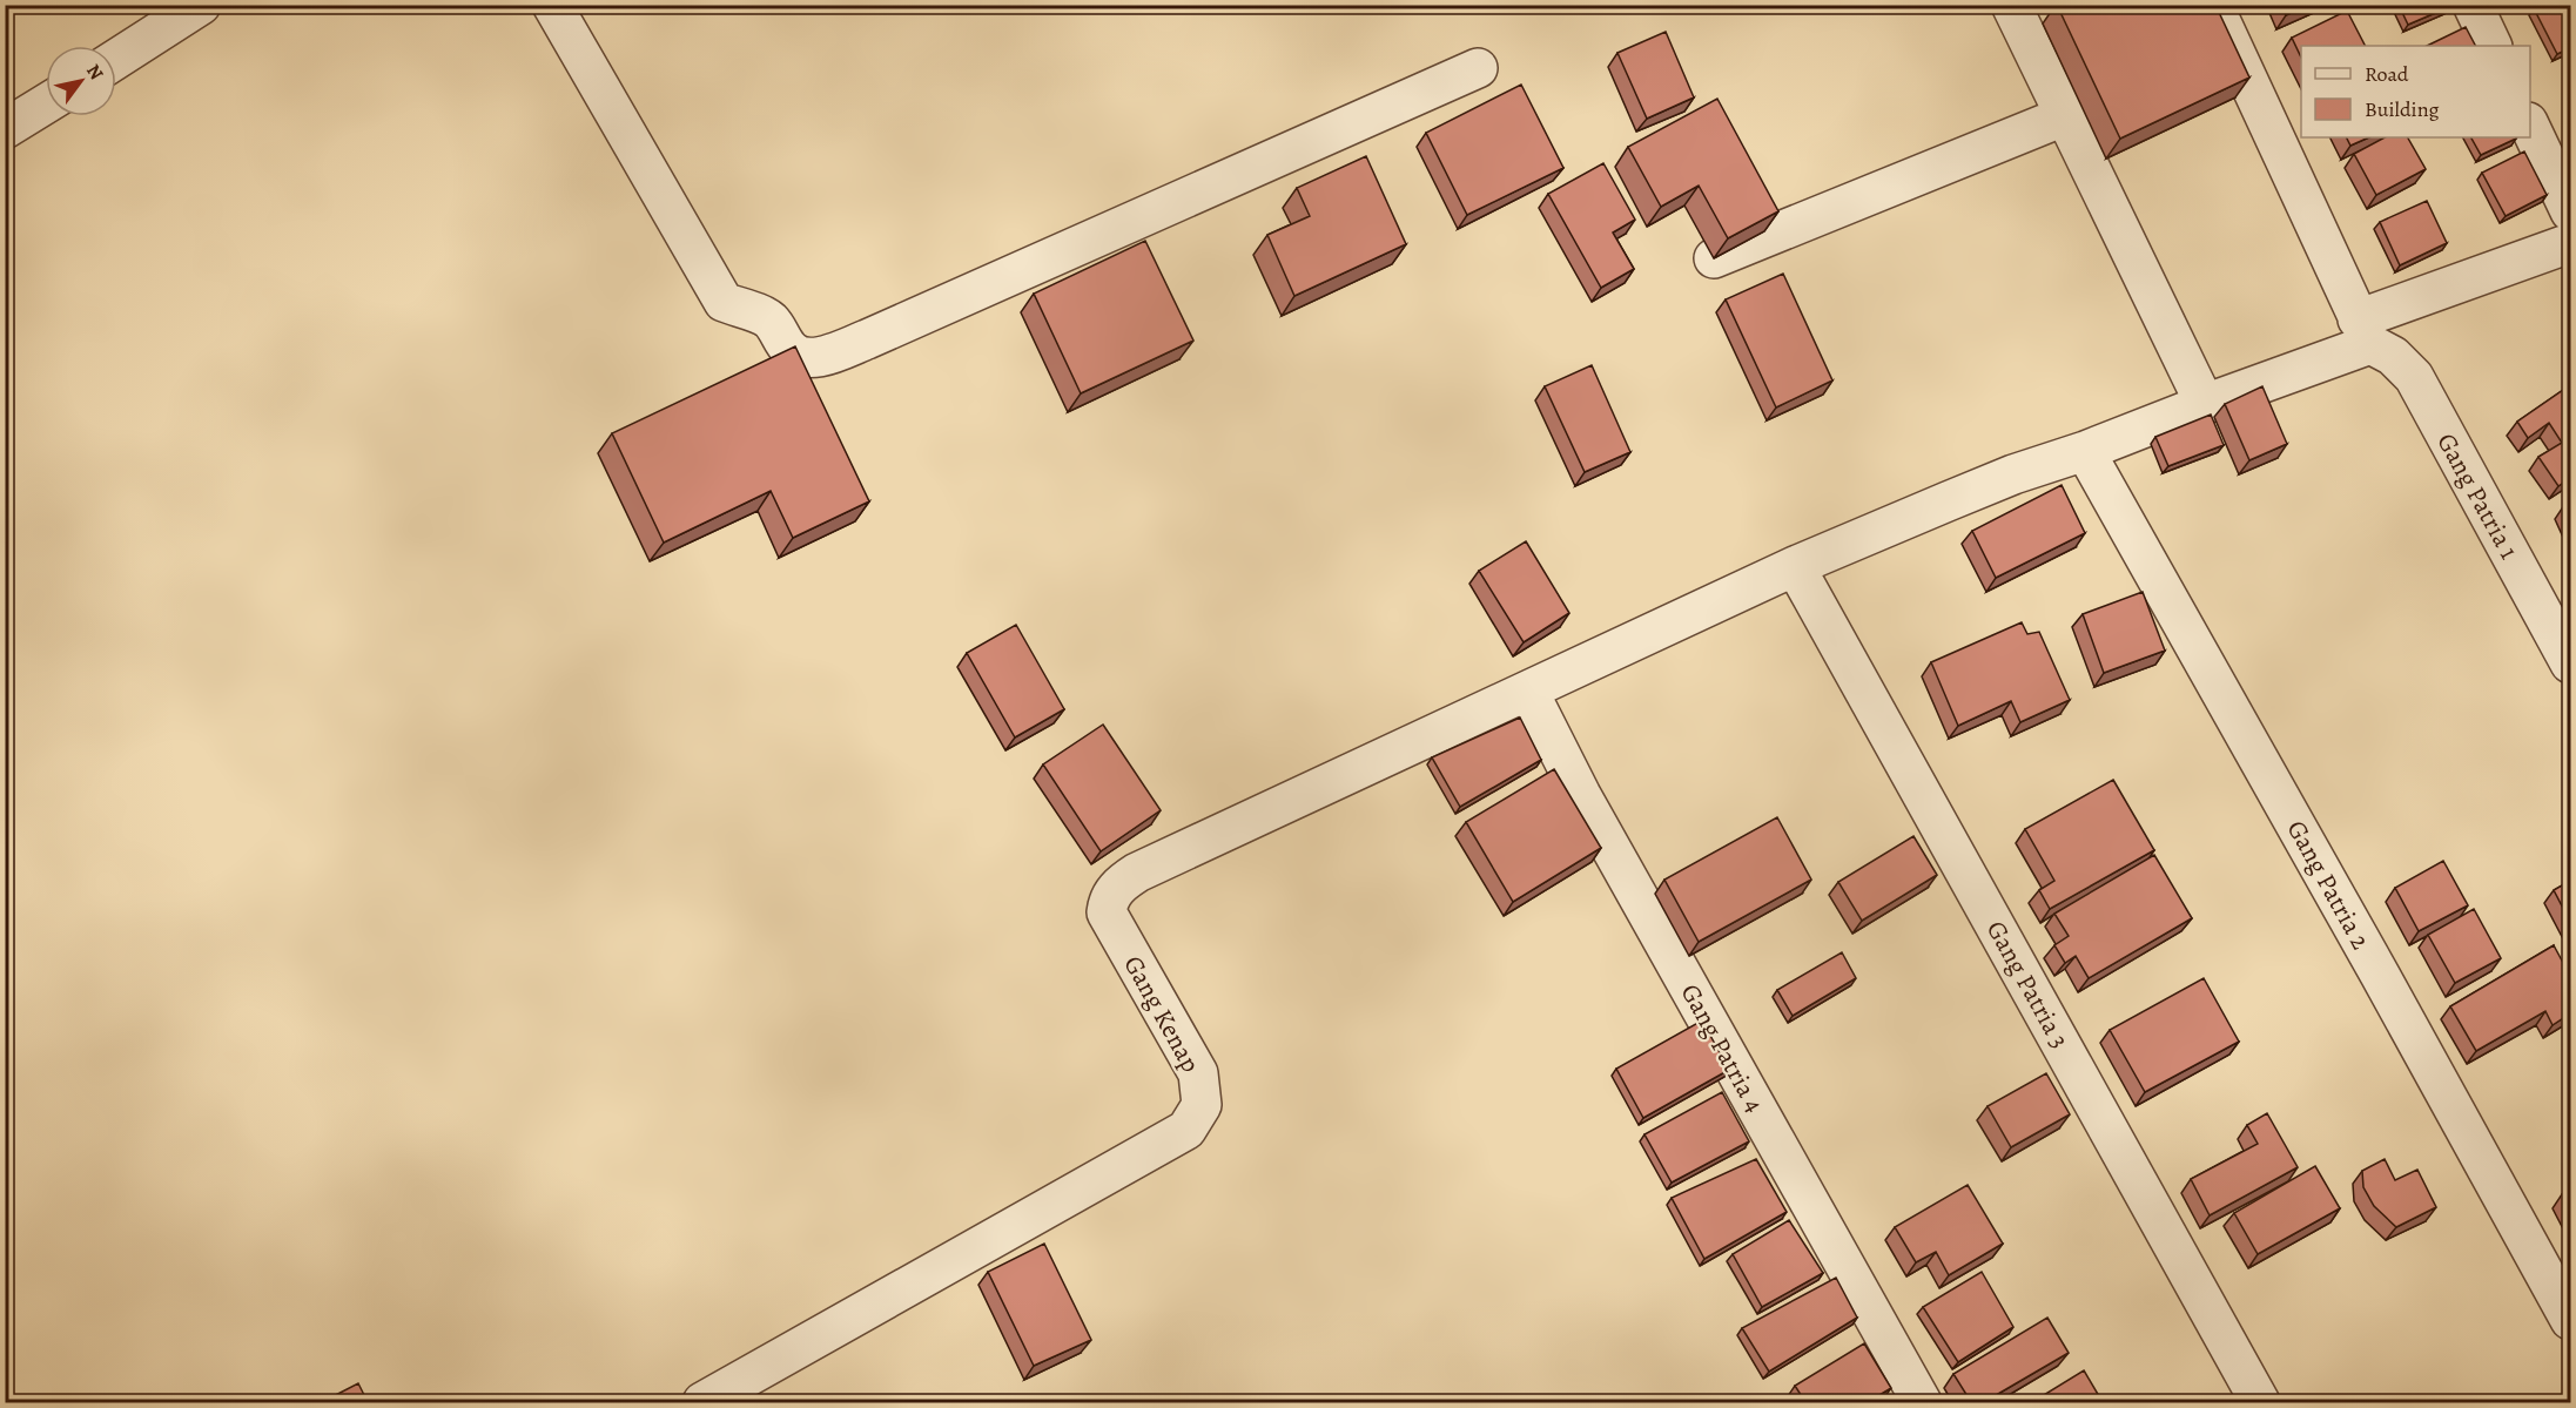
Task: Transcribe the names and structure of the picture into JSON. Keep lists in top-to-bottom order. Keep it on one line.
{"streets":{"street":["Gang Patria 1","Gang Patria 2","Gang Patria 3","Gang Kenap","Gang Patria 4"]},"crossings":[["Gang Kenap","Gang Patria 4"]],"legend":["Road","Building"],"north":"top right"}
